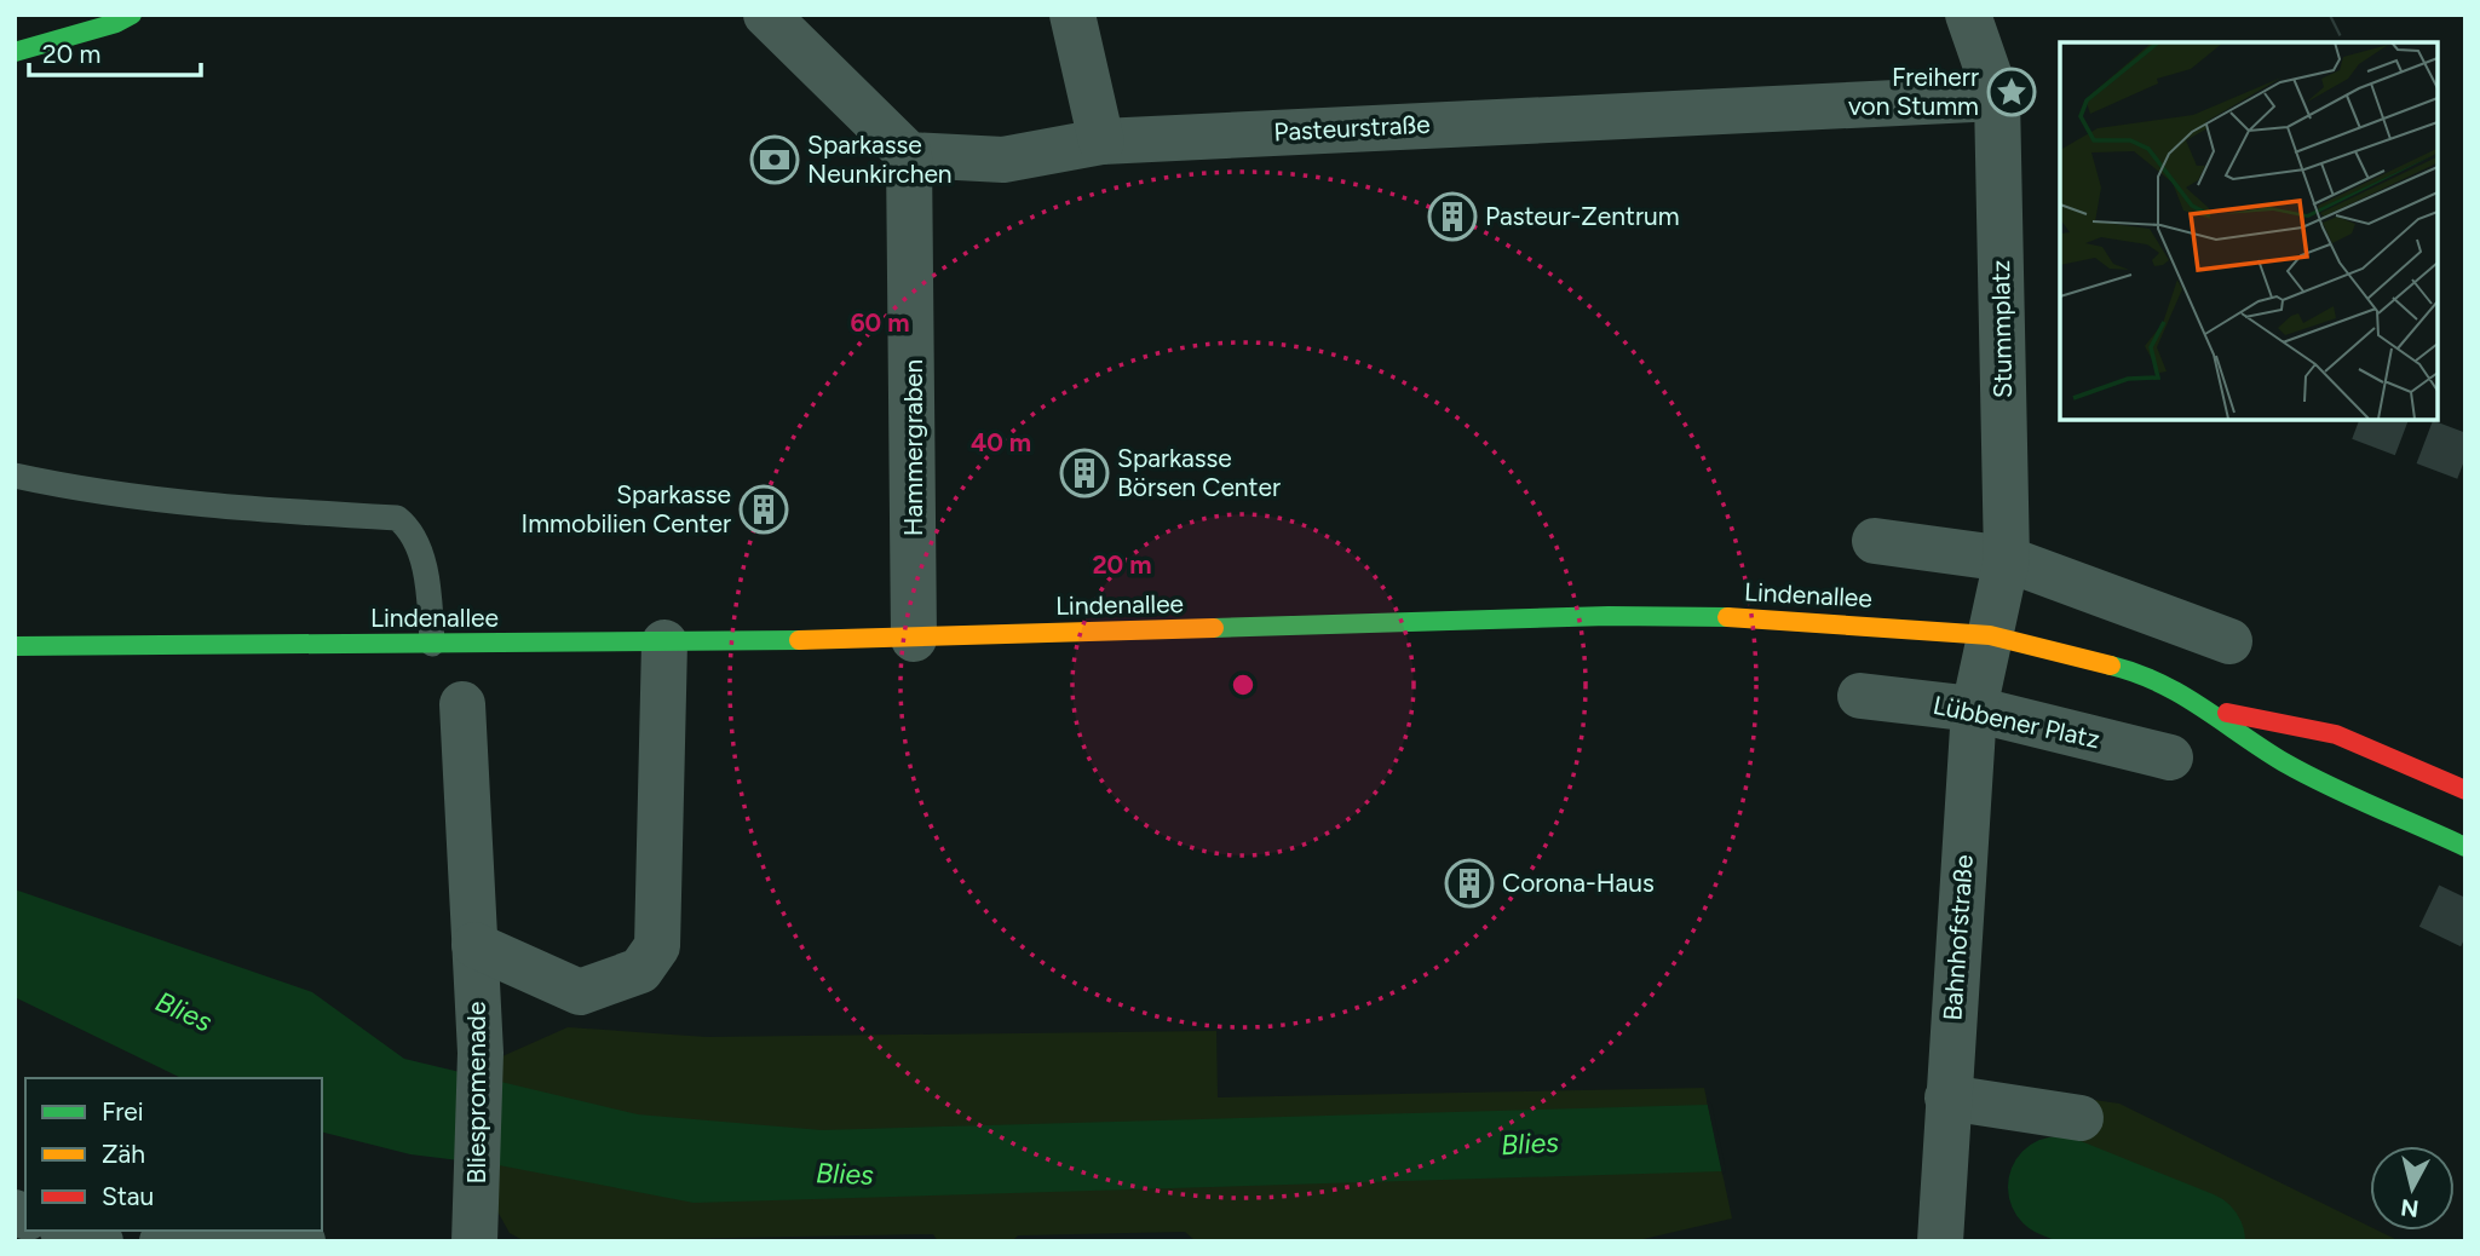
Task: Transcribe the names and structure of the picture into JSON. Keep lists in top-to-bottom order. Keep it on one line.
{"streets":{"main road":["Lindenallee"],"street":["Pasteurstraße","Stummplatz","Hammergraben","Lübbener Platz","Bahnhofstraße","Bliespromenade"]},"crossings":[["Pasteurstraße","Stummplatz"],["Pasteurstraße","Hammergraben"],["Stummplatz","Lindenallee"],["Stummplatz","Bahnhofstraße"],["Hammergraben","Lindenallee"],["Lindenallee","Bahnhofstraße"],["Lübbener Platz","Bahnhofstraße"]],"water":["Blies"],"places":{"place":["Freiherr von Stumm"],"bank":["Sparkasse Neunkirchen"],"building":["Pasteur-Zentrum","Sparkasse Börsen Center","Sparkasse Immobilien Center","Corona-Haus"]},"legend":["Frei","Zäh","Stau"],"scale_bar":"20 m","north":"bottom","rings":["60 m","40 m","20 m"]}
